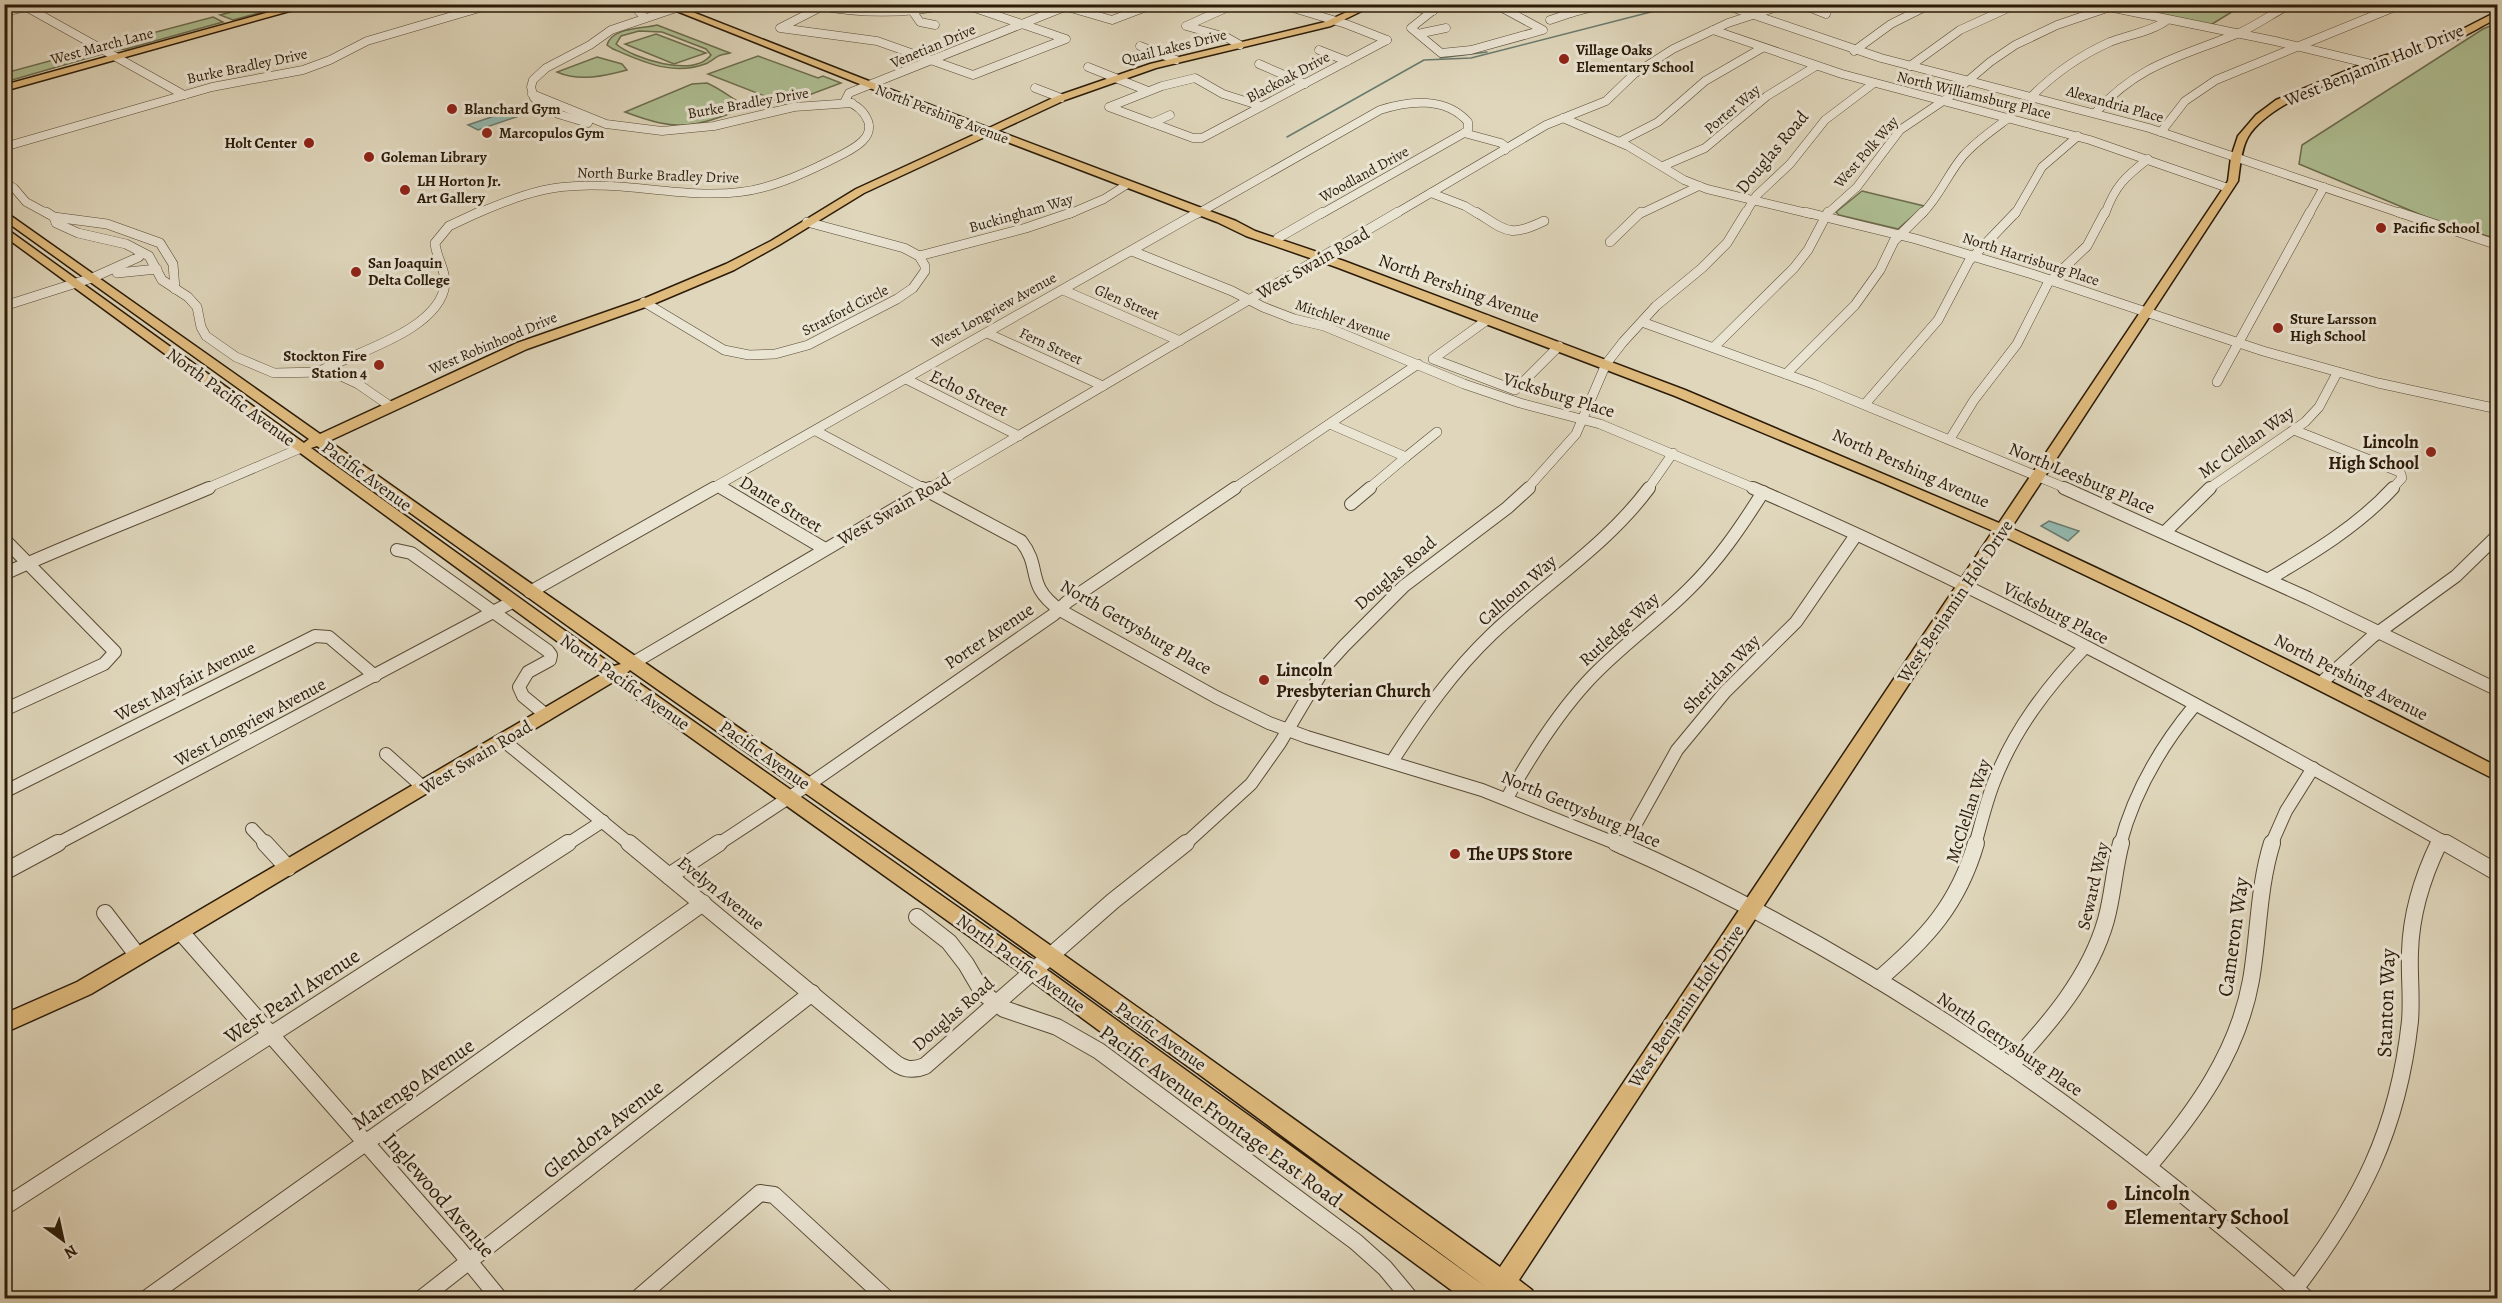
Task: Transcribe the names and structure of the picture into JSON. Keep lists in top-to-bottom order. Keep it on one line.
{"streets":{"main road":["West March Lane","Quail Lakes Drive","West Benjamin Holt Drive","North Pershing Avenue","West Swain Road","West Robinhood Drive","North Pacific Avenue","Pacific Avenue"],"street":["Venetian Drive","Burke Bradley Drive","Blackoak Drive","North Williamsburg Place","Alexandria Place","Porter Way","Douglas Road","West Polk Way","Woodland Drive","North Burke Bradley Drive","Buckingham Way","North Harrisburg Place","Glen Street","Stratford Circle","West Longview Avenue","Mitchler Avenue","Fern Street","Echo Street","Vicksburg Place","Mc Clellan Way","North Leesburg Place","Dante Street","Calhoun Way","North Gettysburg Place","Rutledge Way","Porter Avenue","Sheridan Way","West Mayfair Avenue","McClellan Way","Seward Way","Evelyn Avenue","Cameron Way","West Pearl Avenue","Stanton Way","Marengo Avenue","Pacific Avenue Frontage East Road","Glendora Avenue","Inglewood Avenue"]},"crossings":[["Venetian Drive","North Pershing Avenue"],["Quail Lakes Drive","Blackoak Drive"],["Quail Lakes Drive","North Pershing Avenue"],["Quail Lakes Drive","West Robinhood Drive"],["West Benjamin Holt Drive","North Williamsburg Place"],["West Benjamin Holt Drive","Alexandria Place"],["West Benjamin Holt Drive","North Pershing Avenue"],["West Benjamin Holt Drive","North Harrisburg Place"],["West Benjamin Holt Drive","Vicksburg Place"],["West Benjamin Holt Drive","Pacific Avenue"],["West Benjamin Holt Drive","North Leesburg Place"],["West Benjamin Holt Drive","North Gettysburg Place"],["Burke Bradley Drive","North Pershing Avenue"],["Burke Bradley Drive","North Burke Bradley Drive"],["North Williamsburg Place","Porter Way"],["North Williamsburg Place","Douglas Road"],["North Williamsburg Place","West Polk Way"],["North Williamsburg Place","West Swain Road"],["Alexandria Place","West Polk Way"],["Alexandria Place","West Swain Road"],["Porter Way","North Harrisburg Place"],["North Pershing Avenue","Douglas Road"],["North Pershing Avenue","Woodland Drive"],["North Pershing Avenue","Buckingham Way"],["North Pershing Avenue","West Swain Road"],["North Pershing Avenue","West Longview Avenue"],["North Pershing Avenue","West Robinhood Drive"],["Douglas Road","North Harrisburg Place"],["Douglas Road","Vicksburg Place"],["Douglas Road","North Pacific Avenue"],["Douglas Road","Pacific Avenue"],["Douglas Road","North Leesburg Place"],["Douglas Road","North Gettysburg Place"],["Douglas Road","Evelyn Avenue"],["Douglas Road","Pacific Avenue Frontage East Road"],["West Polk Way","North Harrisburg Place"],["West Polk Way","North Leesburg Place"],["Woodland Drive","West Longview Avenue"],["Buckingham Way","Stratford Circle"],["North Harrisburg Place","West Swain Road"],["North Harrisburg Place","Mc Clellan Way"],["West Swain Road","Glen Street"],["West Swain Road","Mitchler Avenue"],["West Swain Road","Fern Street"],["West Swain Road","Echo Street"],["West Swain Road","North Pacific Avenue"],["West Swain Road","Pacific Avenue"],["West Swain Road","Dante Street"],["West Swain Road","North Gettysburg Place"],["West Swain Road","Evelyn Avenue"],["West Swain Road","Inglewood Avenue"],["Glen Street","West Longview Avenue"],["Stratford Circle","West Robinhood Drive"],["West Longview Avenue","Mitchler Avenue"],["West Longview Avenue","Fern Street"],["West Longview Avenue","Echo Street"],["West Longview Avenue","North Pacific Avenue"],["West Longview Avenue","Pacific Avenue"],["West Longview Avenue","Dante Street"],["West Longview Avenue","North Gettysburg Place"],["West Longview Avenue","West Mayfair Avenue"],["Mitchler Avenue","Vicksburg Place"],["Mitchler Avenue","Porter Avenue"],["West Robinhood Drive","North Pacific Avenue"],["West Robinhood Drive","Pacific Avenue"],["Vicksburg Place","Calhoun Way"],["Vicksburg Place","Rutledge Way"],["Vicksburg Place","Sheridan Way"],["Vicksburg Place","McClellan Way"],["Vicksburg Place","Seward Way"],["Vicksburg Place","Cameron Way"],["Vicksburg Place","Stanton Way"],["North Pacific Avenue","Pacific Avenue"],["North Pacific Avenue","Porter Avenue"],["Mc Clellan Way","North Leesburg Place"],["Pacific Avenue","Porter Avenue"],["Calhoun Way","North Gettysburg Place"],["North Gettysburg Place","Rutledge Way"],["North Gettysburg Place","Porter Avenue"],["North Gettysburg Place","Sheridan Way"],["North Gettysburg Place","McClellan Way"],["North Gettysburg Place","Seward Way"],["North Gettysburg Place","Cameron Way"],["North Gettysburg Place","Stanton Way"],["Porter Avenue","Evelyn Avenue"],["Evelyn Avenue","West Pearl Avenue"],["Evelyn Avenue","Marengo Avenue"],["Evelyn Avenue","Glendora Avenue"],["West Pearl Avenue","Inglewood Avenue"],["Marengo Avenue","Inglewood Avenue"],["Glendora Avenue","Inglewood Avenue"]],"places":["Village Oaks Elementary School","Blanchard Gym","Marcopulos Gym","Holt Center","Goleman Library","LH Horton Jr. Art Gallery","Pacific School","San Joaquin Delta College","Sture Larsson High School","Stockton Fire Station 4","Lincoln High School","Lincoln Presbyterian Church","The UPS Store","Lincoln Elementary School"],"north":"bottom right"}
